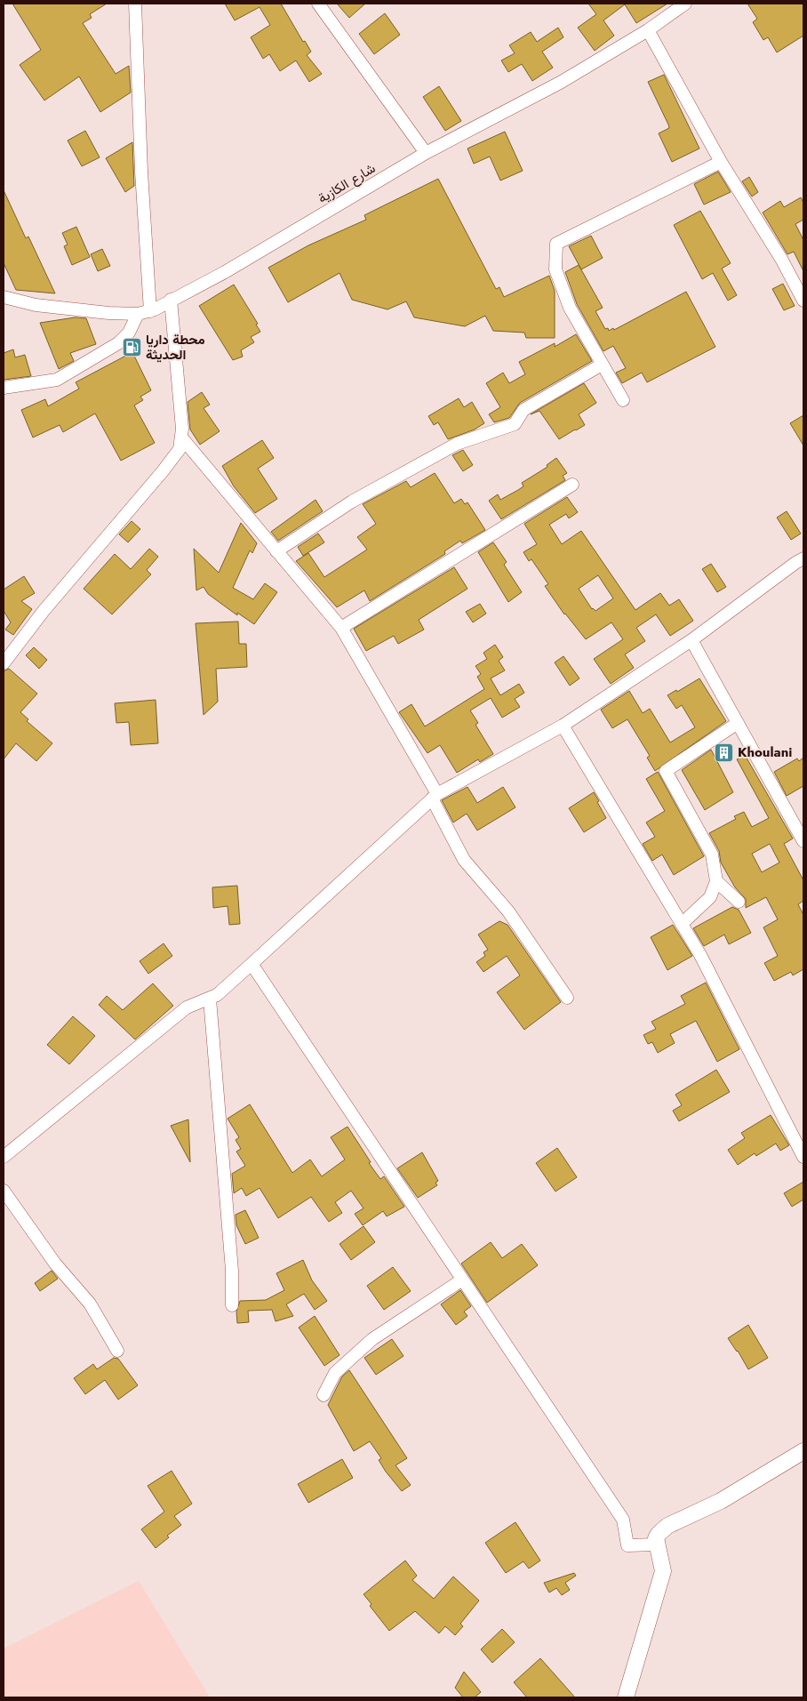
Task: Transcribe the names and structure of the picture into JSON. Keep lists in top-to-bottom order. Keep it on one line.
{"streets":{"street":["شارع الكازية"]},"places":{"fuel station":["محطة داريا الحديثة"],"building":["Khoulani"]}}
